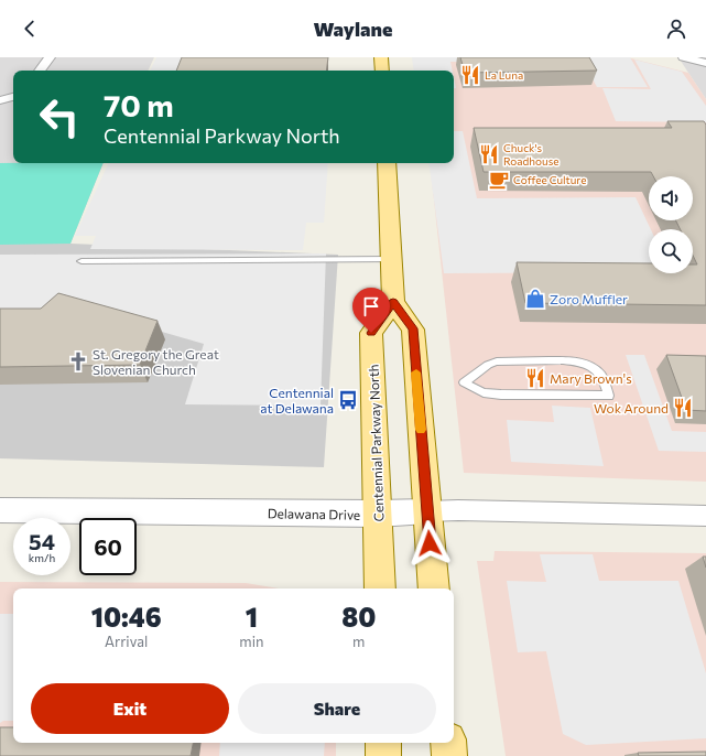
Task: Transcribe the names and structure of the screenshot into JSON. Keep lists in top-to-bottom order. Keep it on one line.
{"streets":{"main road":["Centennial Parkway North"],"street":["Delawana Drive"]},"crossings":[["Centennial Parkway North","Delawana Drive"]],"places":{"restaurant":["La Luna","Chuck's Roadhouse","Mary Brown's","Wok Around"],"cafe":["Coffee Culture"],"shop":["Zoro Muffler"],"church":["St. Gregory the Great Slovenian Church"],"bus stop":["Centennial at Delawana"]},"page":{"header":"Waylane","turn":["70 m","Centennial Parkway North"],"speed":"54 km/h","limit":"60","eta":["10:46","Arrival","1","min","80","m"],"buttons":["Exit","Share"]}}
